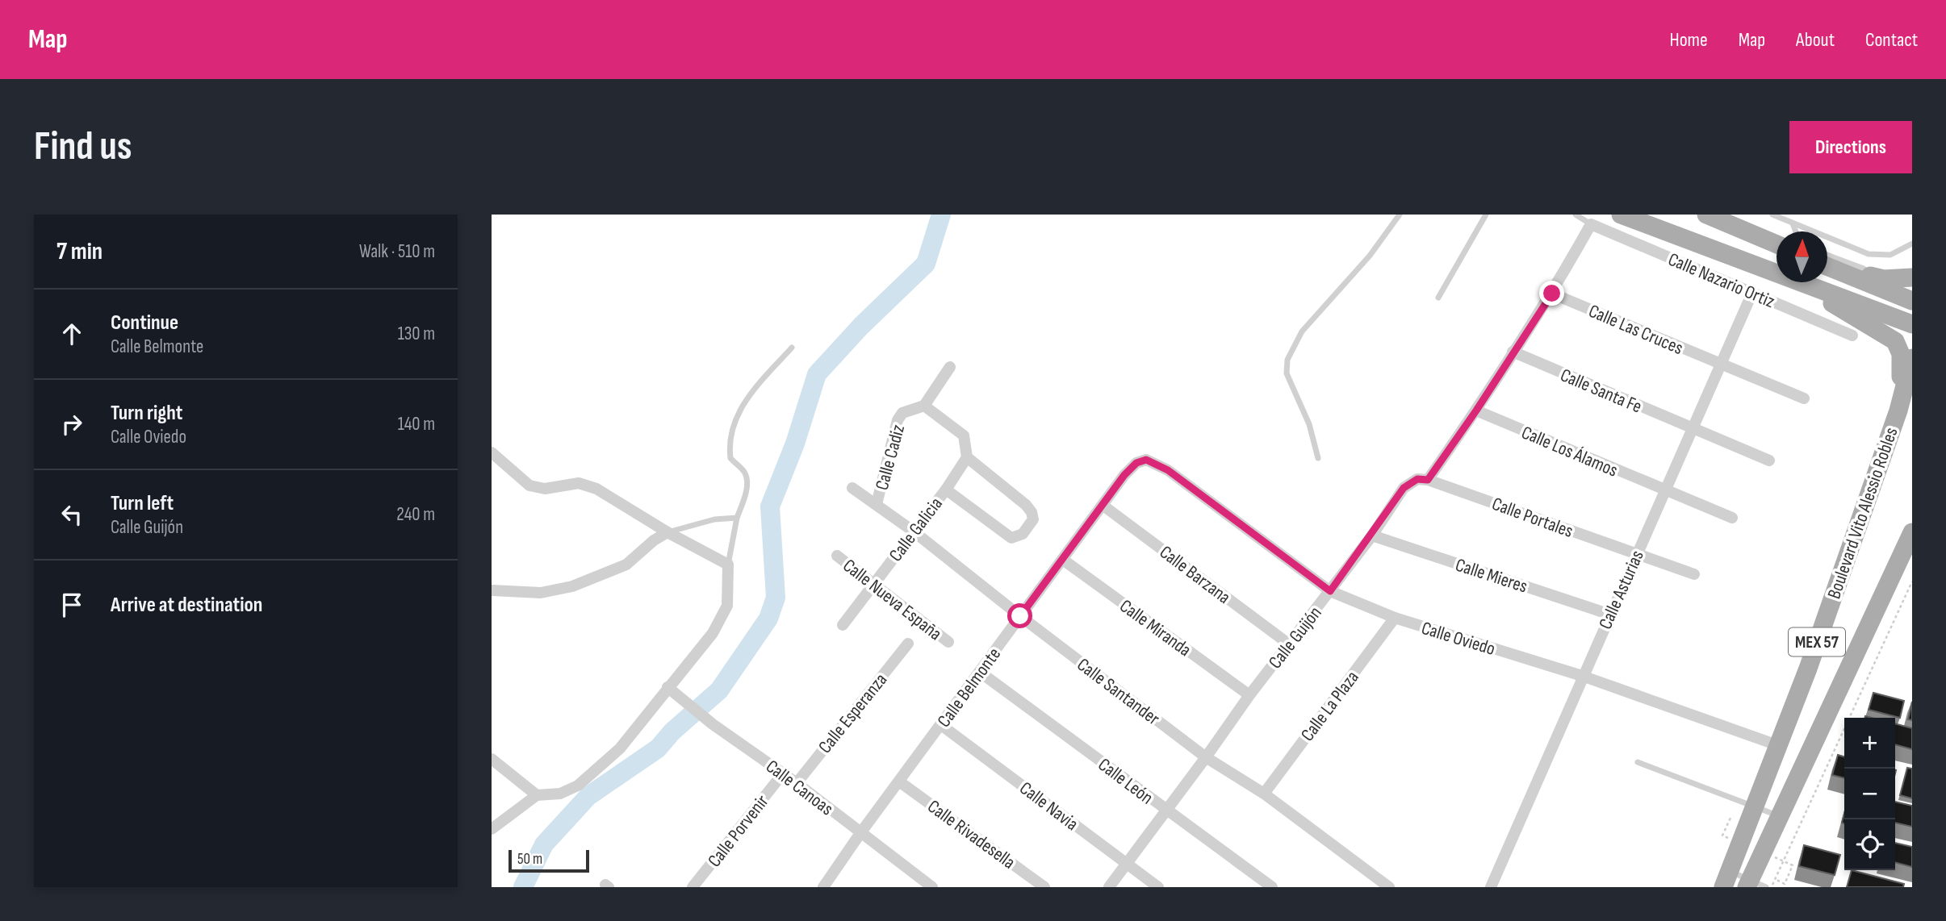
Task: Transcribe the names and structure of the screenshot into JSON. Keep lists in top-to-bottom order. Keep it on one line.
{"streets":{"main road":["Boulevard Vito Alessio Robles","MEX 57"],"street":["Calle Nazario Ortiz","Calle Las Cruces","Calle Santa Fe","Calle Los Álamos","Calle Cadiz","Calle Portales","Calle Galicia","Calle Barzana","Calle Mieres","Calle Asturias","Calle Nueva España","Calle Miranda","Calle Guijón","Calle Oviedo","Calle Belmonte","Calle Santander","Calle La Plaza","Calle Esperanza","Calle León","Calle Canoas","Calle Navia","Calle Porvenir","Calle Rivadesella"]},"crossings":[["Calle Nazario Ortiz","Calle Asturias"],["Calle Las Cruces","Calle Asturias"],["Calle Santa Fe","Calle Asturias"],["Calle Los Álamos","Calle Asturias"],["Calle Cadiz","Calle Santander"],["Boulevard Vito Alessio Robles","Calle Oviedo"],["Calle Portales","Calle Asturias"],["Calle Portales","Calle Guijón"],["Calle Galicia","Calle Nueva España"],["Calle Galicia","Calle Santander"],["Calle Barzana","Calle Guijón"],["Calle Barzana","Calle Belmonte"],["Calle Mieres","Calle Asturias"],["Calle Mieres","Calle Guijón"],["Calle Asturias","Calle Oviedo"],["Calle Miranda","Calle Guijón"],["Calle Miranda","Calle Belmonte"],["Calle Guijón","Calle Oviedo"],["Calle Guijón","Calle Santander"],["Calle Guijón","Calle León"],["Calle Guijón","Calle Navia"],["Calle Oviedo","Calle Belmonte"],["Calle Oviedo","Calle La Plaza"],["Calle Belmonte","Calle Santander"],["Calle Belmonte","Calle León"],["Calle Belmonte","Calle Canoas"],["Calle Belmonte","Calle Navia"],["Calle Belmonte","Calle Rivadesella"],["Calle Santander","Calle La Plaza"],["Calle Esperanza","Calle Canoas"],["Calle Canoas","Calle Porvenir"]],"scale_bar":"50 m","north":"top","page":{"header":"Map","nav":["Home","Map","About","Contact"],"buttons":"Directions","title":"Find us","heading":["7 min","Walk · 510 m"],"list":[["Continue","Calle Belmonte","130 m"],["Turn right","Calle Oviedo","140 m"],["Turn left","Calle Guijón","240 m"],"Arrive at destination"],"map_buttons":["+","−"],"scale":"50 m"}}
